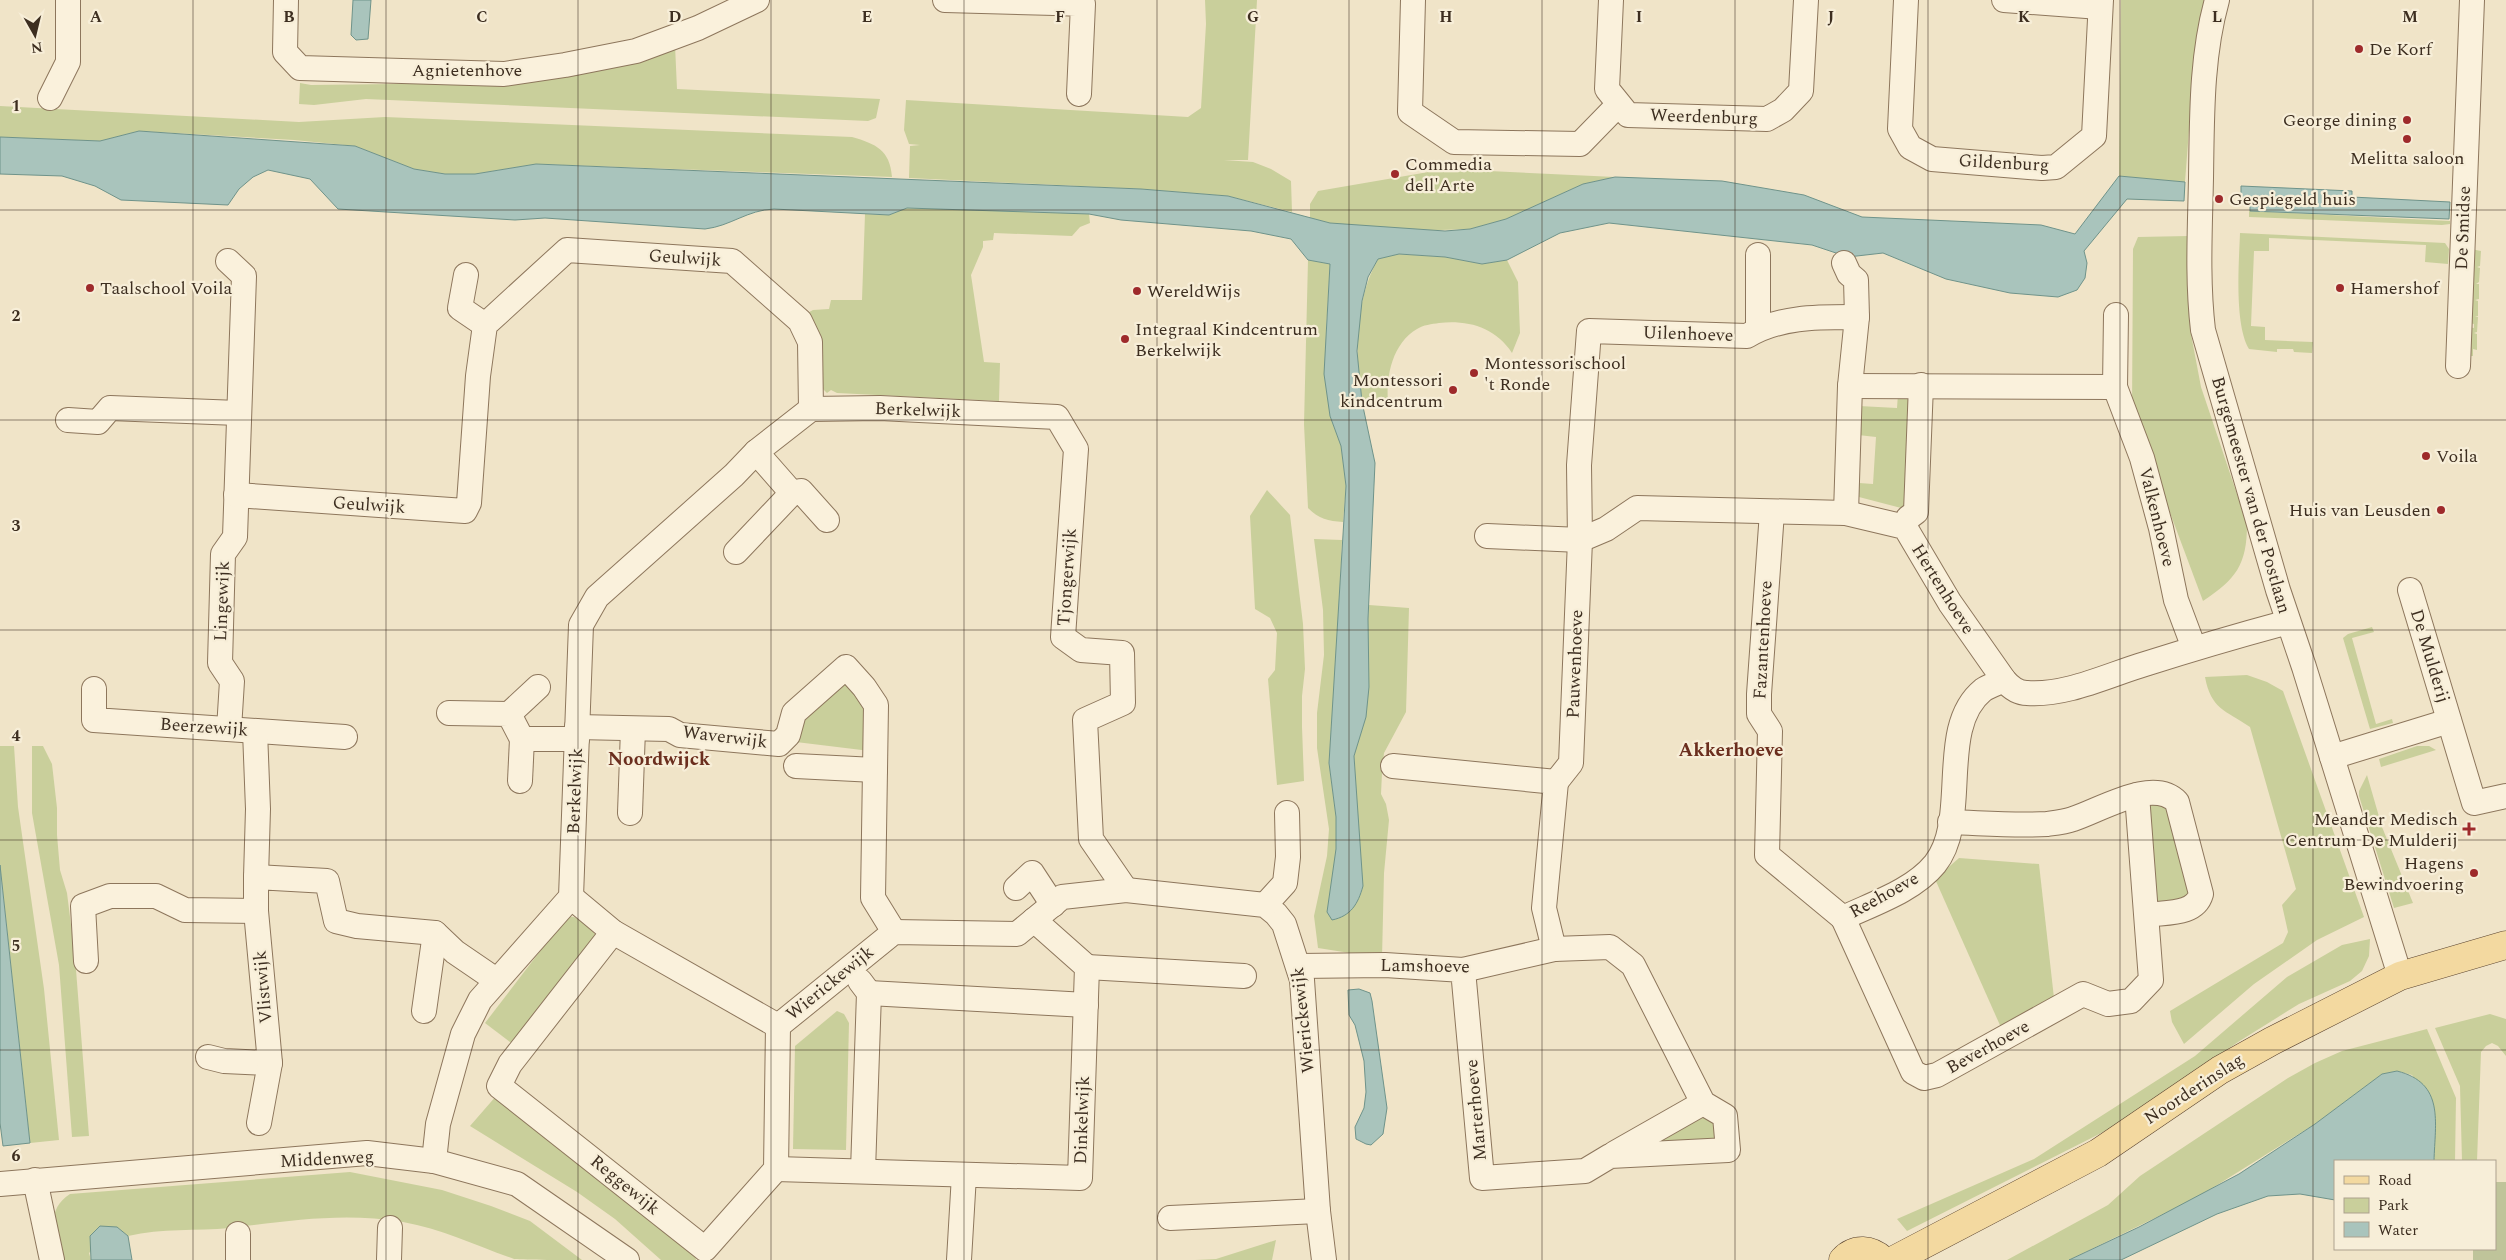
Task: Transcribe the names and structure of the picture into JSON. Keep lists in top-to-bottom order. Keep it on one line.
{"streets":{"main road":["Noorderinslag"],"street":["Agnietenhove","Weerdenburg","Gildenburg","De Smidse","Geulwijk","Uilenhoeve","Berkelwijk","Burgemeester van der Postlaan","Valkenhoeve","Tjongerwijk","Hertenhoeve","Lingewijk","Fazantenhoeve","De Mulderij","Pauwenhoeve","Beerzewijk","Waverwijk","Reehoeve","Lamshoeve","Wierickewijk","Vlistwijk","Beverhoeve","Marterhoeve","Dinkelwijk","Middenweg","Reggewijk"]},"crossings":[["Geulwijk","Berkelwijk"],["Geulwijk","Lingewijk"],["Uilenhoeve","Hertenhoeve"],["Uilenhoeve","Pauwenhoeve"],["Berkelwijk","Tjongerwijk"],["Berkelwijk","Waverwijk"],["Berkelwijk","Wierickewijk"],["Burgemeester van der Postlaan","Hertenhoeve"],["Burgemeester van der Postlaan","De Mulderij"],["Burgemeester van der Postlaan","Noorderinslag"],["Valkenhoeve","Hertenhoeve"],["Hertenhoeve","Fazantenhoeve"],["Hertenhoeve","Pauwenhoeve"],["Hertenhoeve","Reehoeve"],["Lingewijk","Beerzewijk"],["Fazantenhoeve","Reehoeve"],["Waverwijk","Wierickewijk"],["Reehoeve","Beverhoeve"],["Lamshoeve","Wierickewijk"],["Lamshoeve","Marterhoeve"],["Wierickewijk","Reggewijk"],["Dinkelwijk","Reggewijk"]],"districts":["Akkerhoeve","Noordwijck"],"places":{"other":["De Korf","George dining","Melitta saloon","Commedia dell'Arte","Gespiegeld huis","Taalschool Voila","Hamershof","WereldWijs","Integraal Kindcentrum Berkelwijk","Montessorischool 't Ronde","Montessori kindcentrum","Voila","Huis van Leusden","Hagens Bewindvoering"],"health":["Meander Medisch Centrum De Mulderij"]},"legend":["Road","Park","Water"],"north":"bottom","grid":{"columns":["A","B","C","D","E","F","G","H","I","J","K","L","M"],"rows":["1","2","3","4","5","6"]}}
